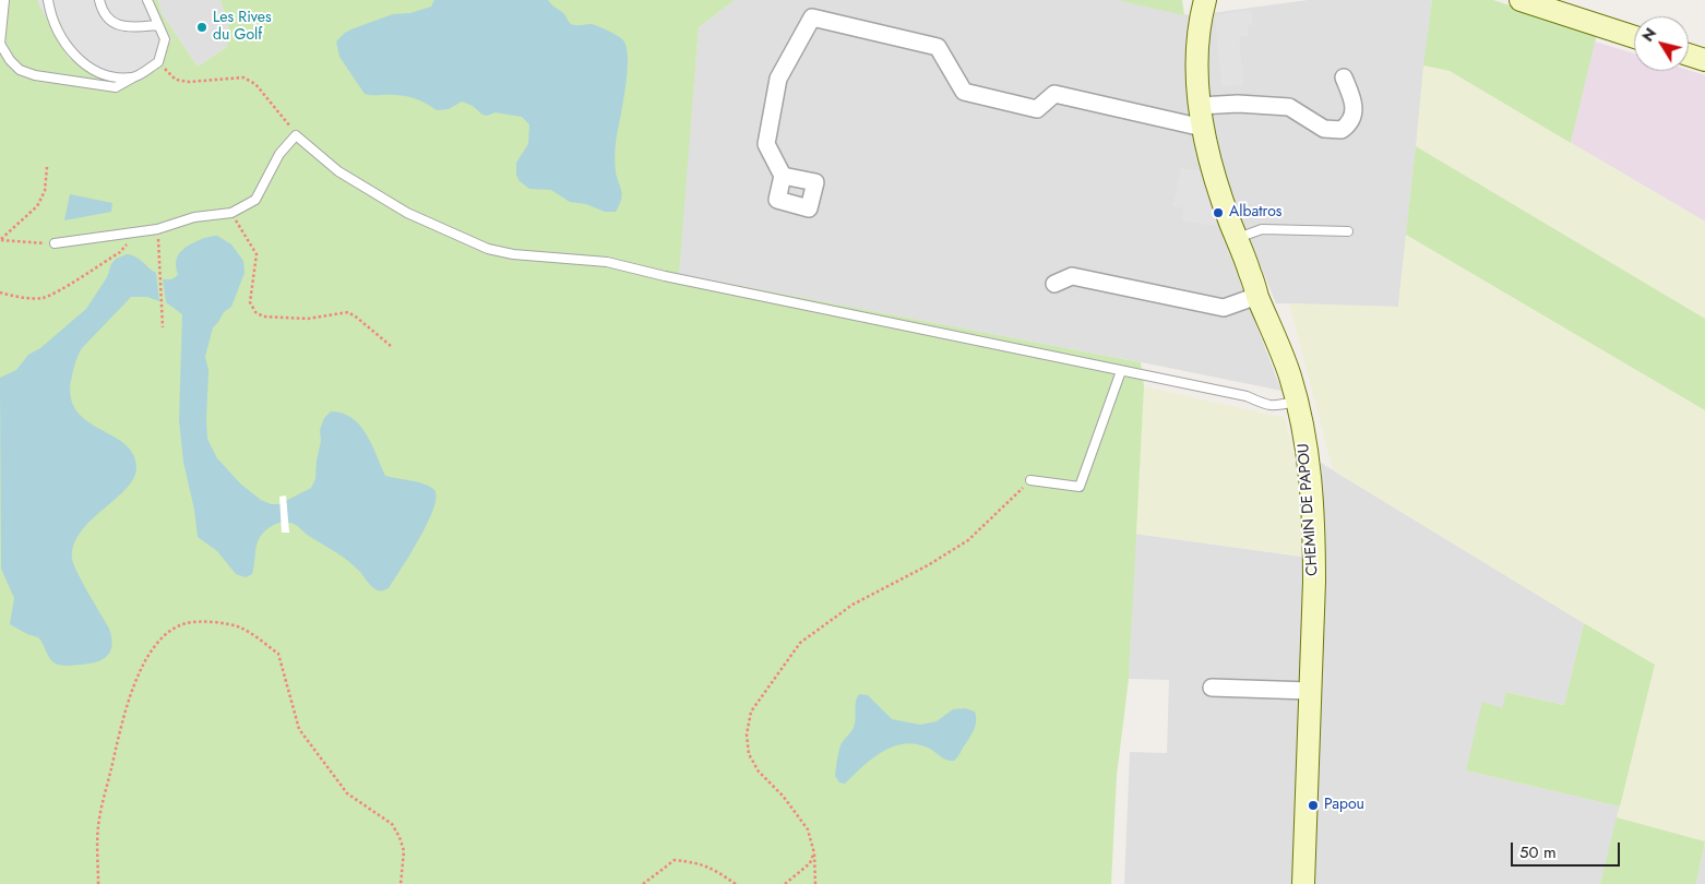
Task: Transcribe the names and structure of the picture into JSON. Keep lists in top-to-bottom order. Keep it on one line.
{"streets":{"street":["CHEMIN DE PAPOU"]},"places":["Les Rives du Golf","Albatros","Papou"],"scale_bar":"50 m","north":"top left"}
